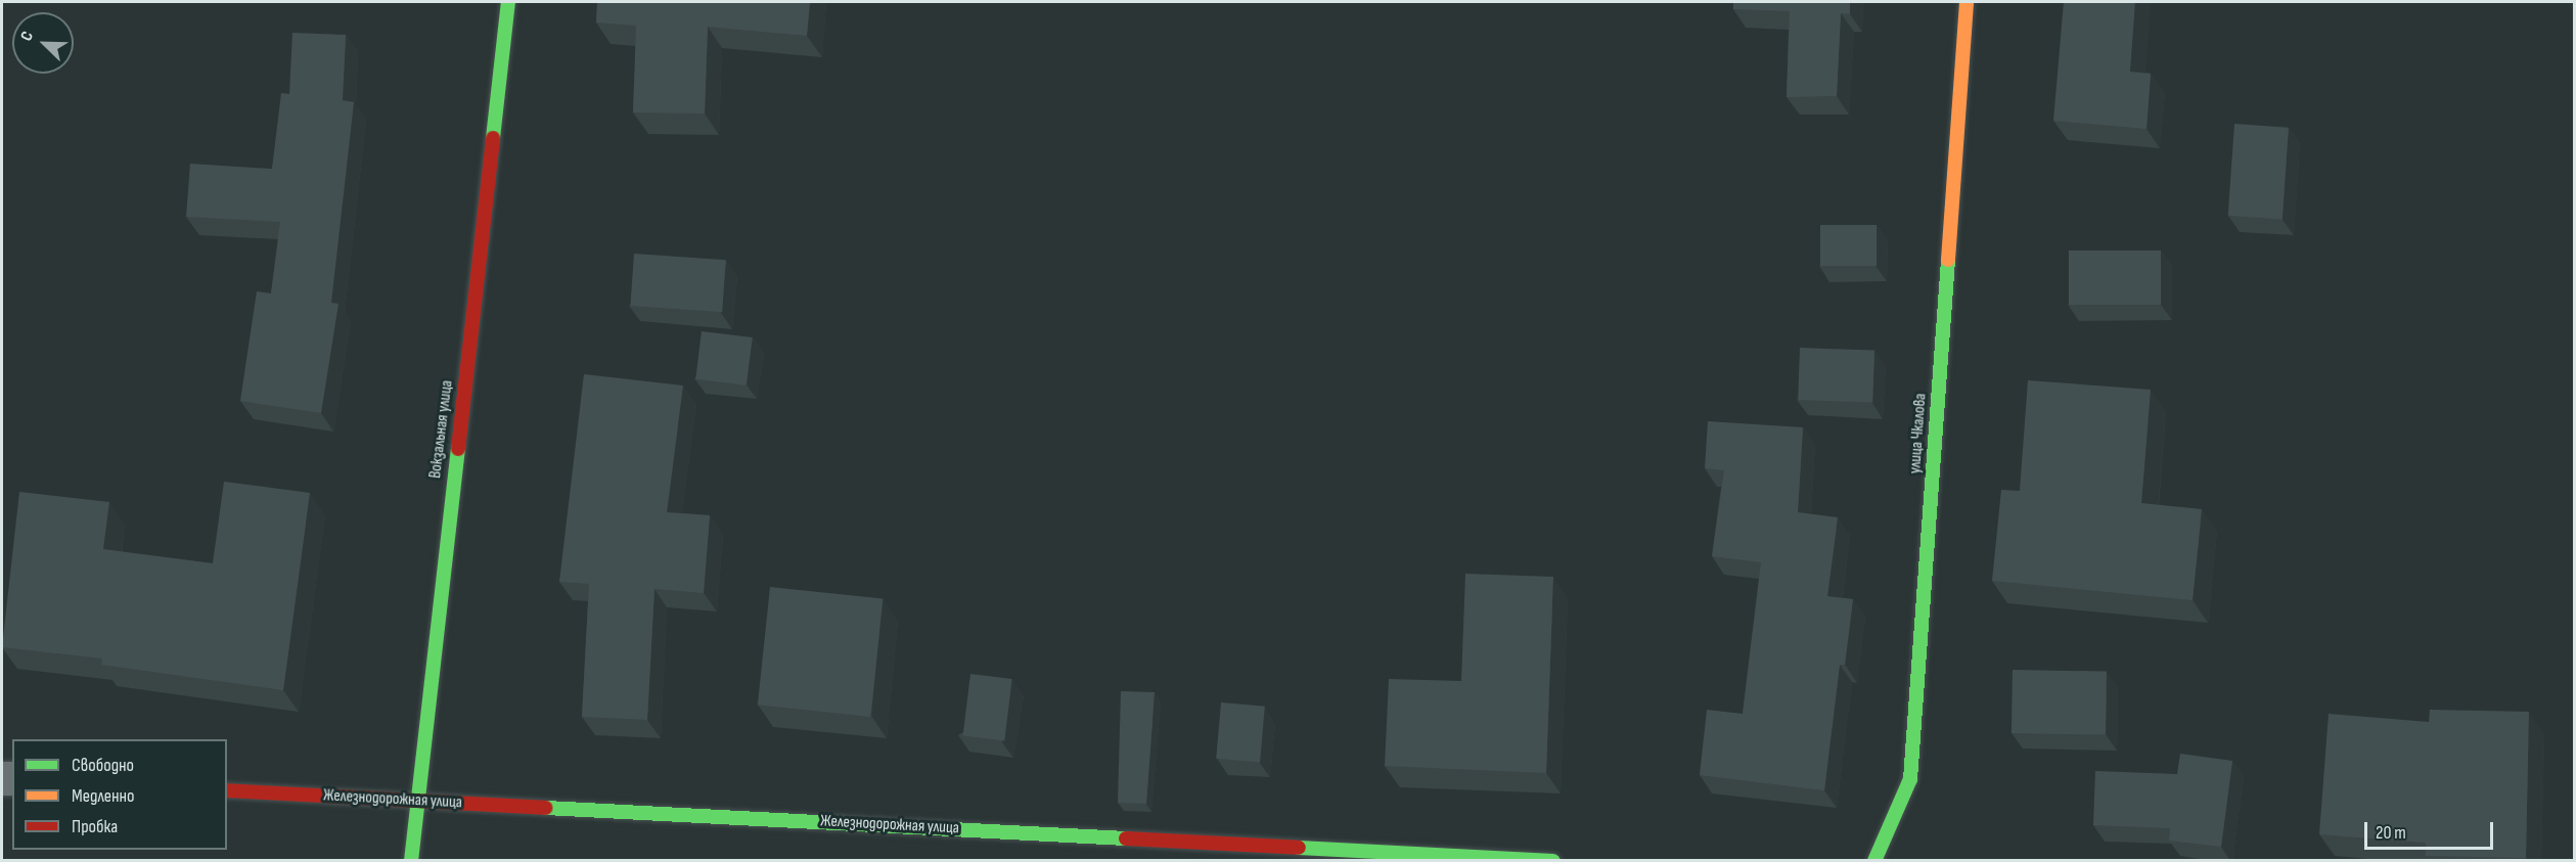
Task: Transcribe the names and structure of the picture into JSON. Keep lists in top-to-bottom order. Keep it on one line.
{"streets":{"street":["Вокзальная улица","улица Чкалова","Железнодорожная улица"]},"crossings":[["Вокзальная улица","Железнодорожная улица"]],"legend":["Свободно","Медленно","Пробка"],"scale_bar":"20 m","north":"top left"}
